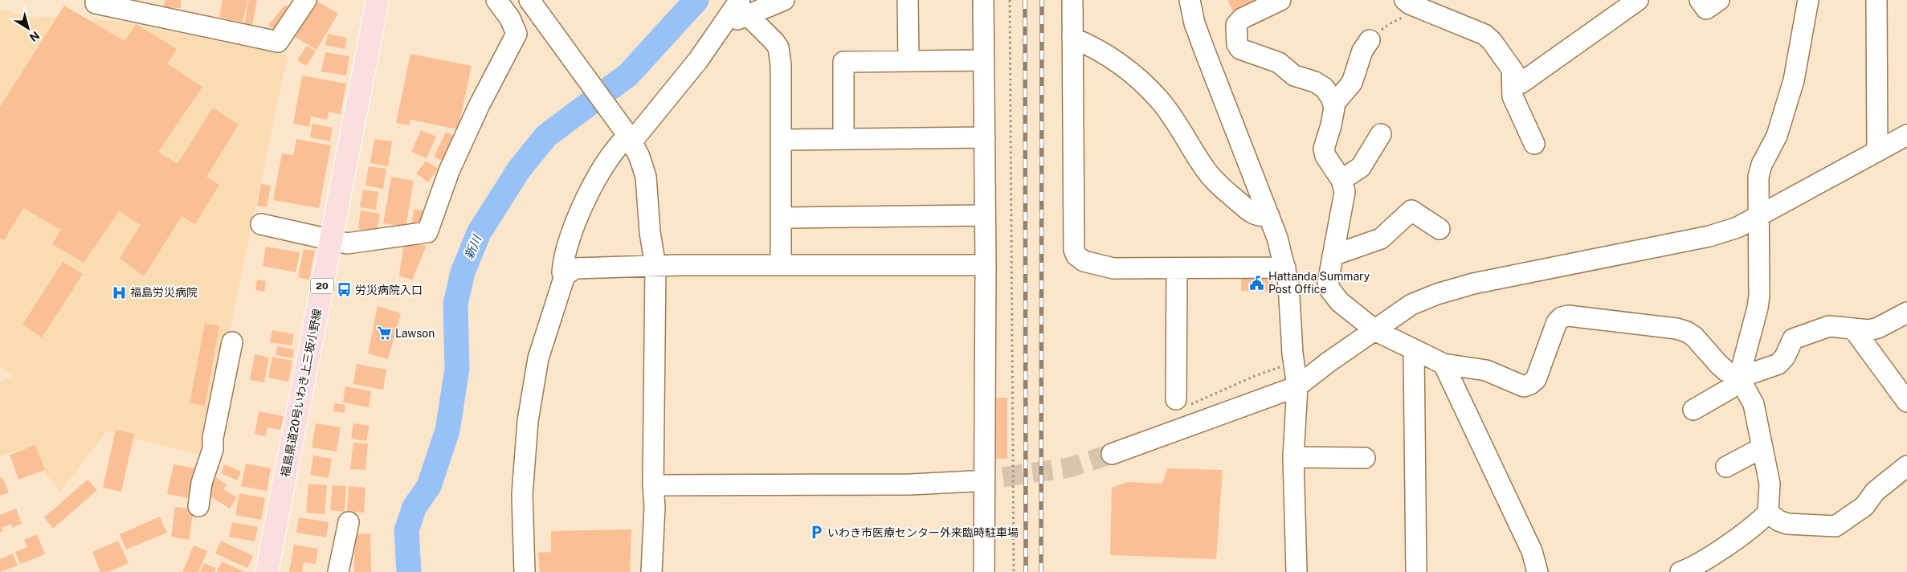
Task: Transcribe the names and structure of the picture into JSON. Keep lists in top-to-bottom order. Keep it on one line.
{"streets":{"main road":["20","福島県道20号いわき上三坂小野線"]},"water":["新川"],"places":{"public building":["Hattanda Summary Post Office"],"bus stop":["労災病院入口"],"hospital":["福島労災病院"],"supermarket":["Lawson"],"parking":["いわき市医療センター外来臨時駐車場"]},"north":"bottom right"}
